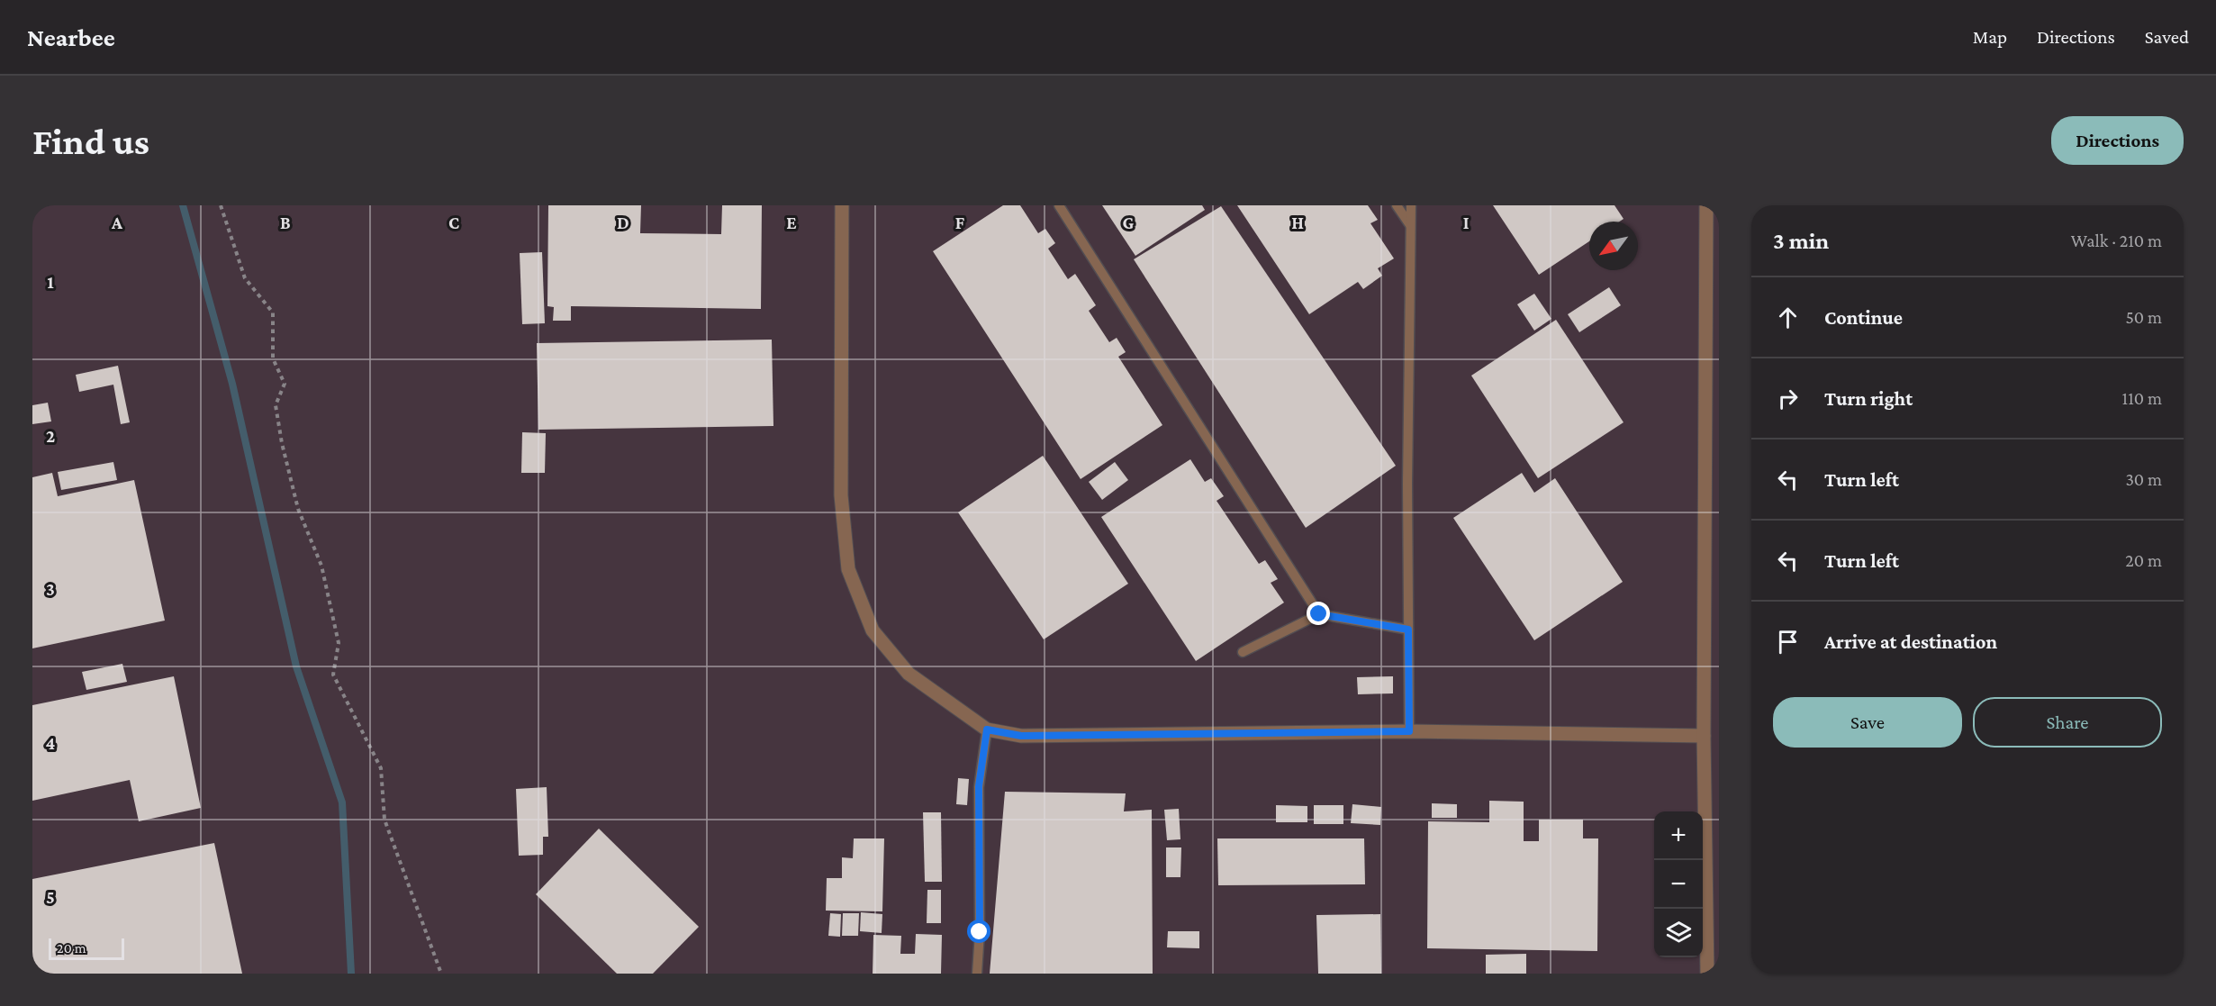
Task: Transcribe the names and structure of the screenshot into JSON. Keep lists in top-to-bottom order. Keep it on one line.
{"scale_bar":"20 m","north":"bottom left","page":{"header":"Nearbee","nav":["Map","Directions","Saved"],"buttons":["Directions",["Save","Share"]],"title":"Find us","heading":["3 min","Walk · 210 m"],"list":[["Continue","50 m"],["Turn right","110 m"],["Turn left","30 m"],["Turn left","20 m"],"Arrive at destination"],"map_buttons":["+","−"],"scale":"20 m"},"grid":{"columns":["A","B","C","D","E","F","G","H","I"],"rows":["1","2","3","4","5"]}}
